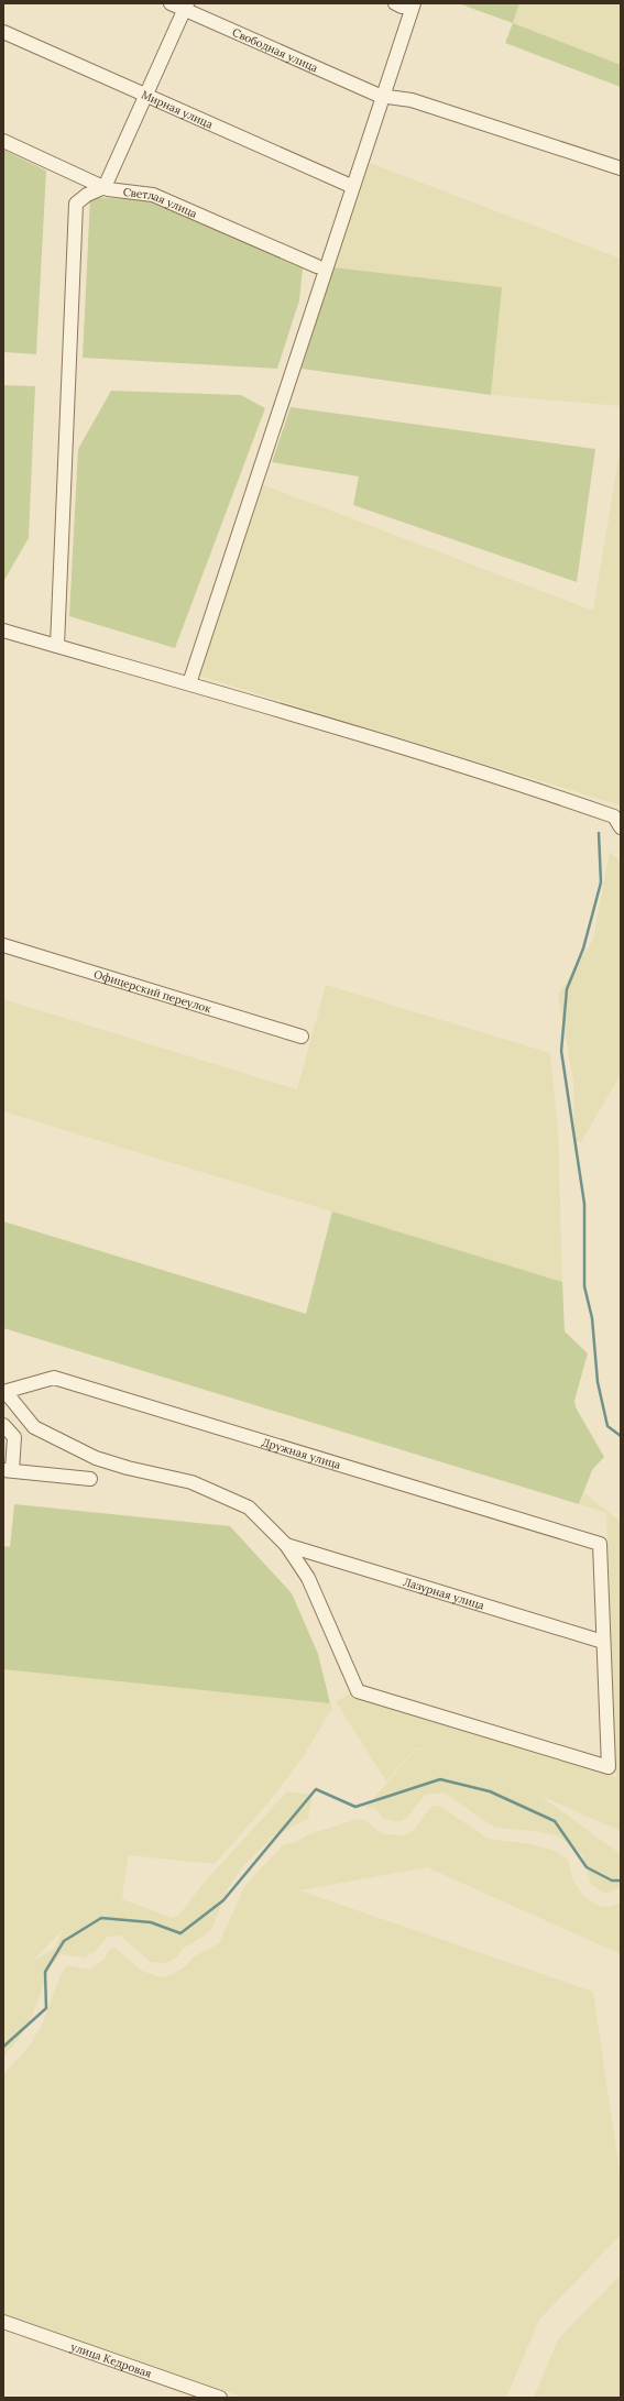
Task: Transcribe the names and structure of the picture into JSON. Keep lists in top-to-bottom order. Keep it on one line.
{"streets":{"street":["Свободная улица","Мирная улица","Светлая улица","Офицерский переулок","Дружная улица","Лазурная улица","улица Кедровая"]},"crossings":[["Дружная улица","Лазурная улица"]]}
